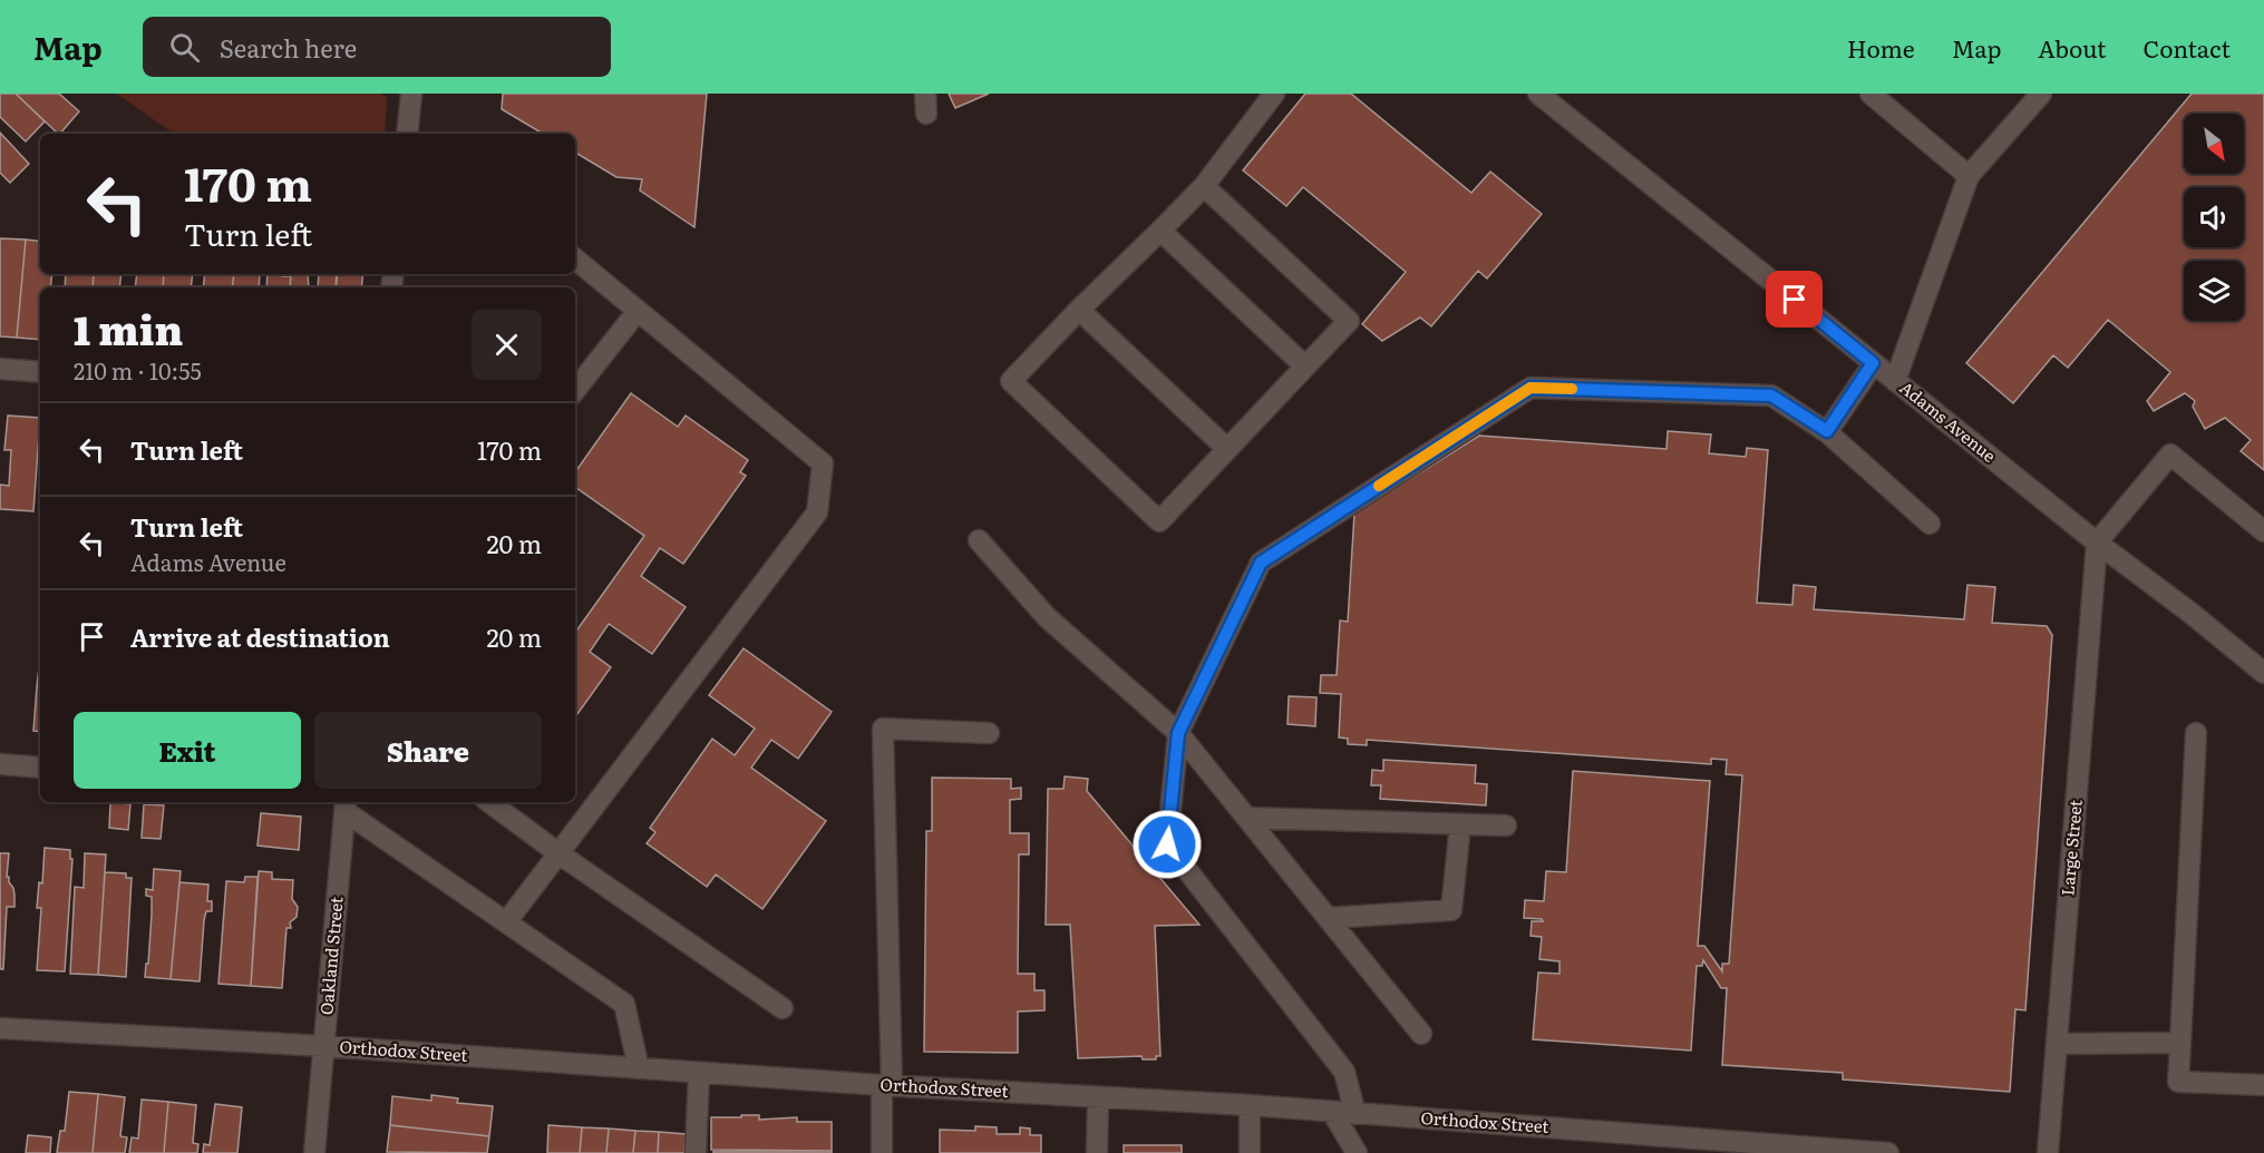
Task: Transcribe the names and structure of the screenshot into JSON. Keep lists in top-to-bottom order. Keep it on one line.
{"streets":{"street":["Adams Avenue","Large Street","Oakland Street","Orthodox Street"]},"crossings":[["Adams Avenue","Large Street"],["Oakland Street","Orthodox Street"]],"north":"bottom right","page":{"header":"Map","search":"Search here","nav":["Home","Map","About","Contact"],"turn":["170 m","Turn left"],"heading":["1 min","210 m · 10:55"],"list":[{"name":"Turn left","value":"170 m"},{"name":"Turn left","note":"Adams Avenue","value":"20 m"},{"name":"Arrive at destination","value":"20 m"}],"buttons":["Exit","Share"]}}
